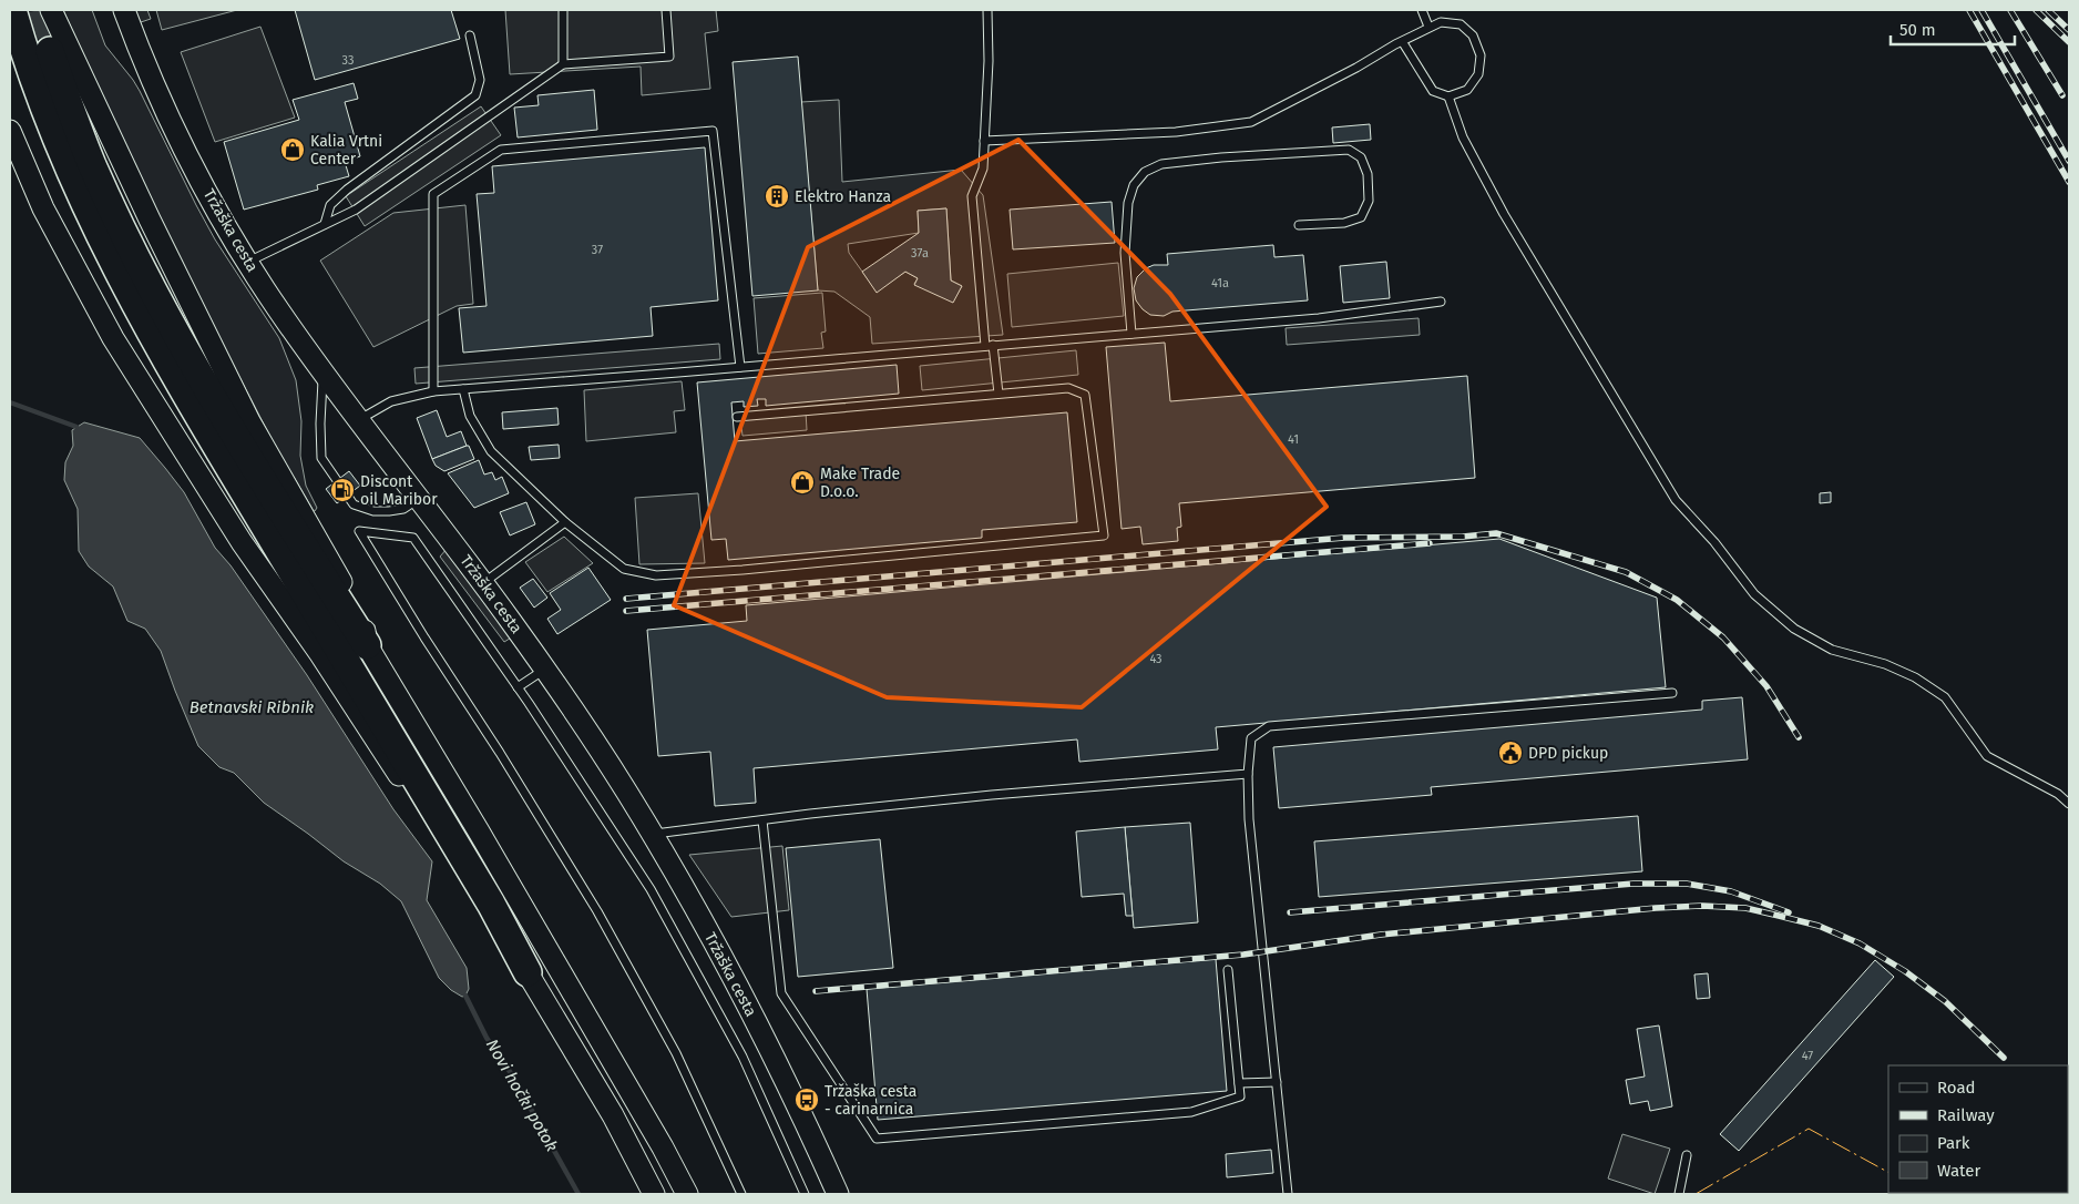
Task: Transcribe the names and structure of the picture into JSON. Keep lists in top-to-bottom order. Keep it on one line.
{"streets":{"main road":["Tržaška cesta"]},"water":["Betnavski Ribnik","Novi hočki potok"],"places":{"shop":["Kalia Vrtni Center","Make Trade D.o.o."],"building":["Elektro Hanza"],"fuel station":["Discont oil Maribor"],"public building":["DPD pickup"],"bus stop":["Tržaška cesta - carinarnica"]},"house_numbers":["33","37","37a","41a","41","43","47"],"legend":["Road","Railway","Park","Water"],"scale_bar":"50 m"}
